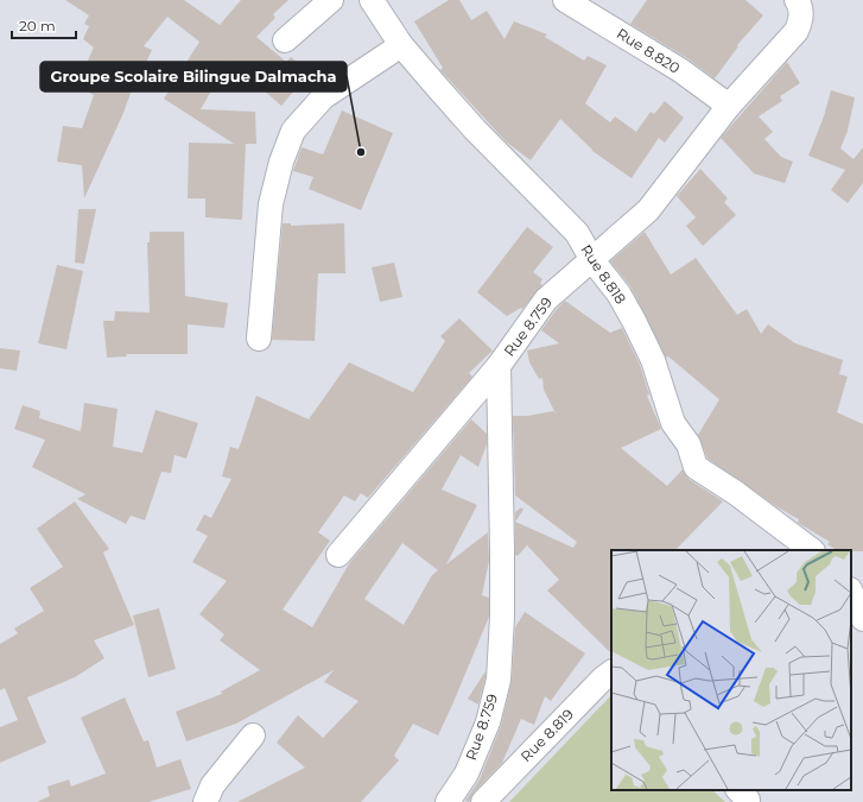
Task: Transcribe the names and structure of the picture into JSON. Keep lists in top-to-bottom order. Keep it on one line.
{"streets":{"street":["Rue 8.820","Rue 8.818","Rue 8.759","Rue 8.819"]},"crossings":[["Rue 8.820","Rue 8.759"],["Rue 8.818","Rue 8.759"]],"places":["Groupe Scolaire Bilingue Dalmacha"],"scale_bar":"20 m"}
